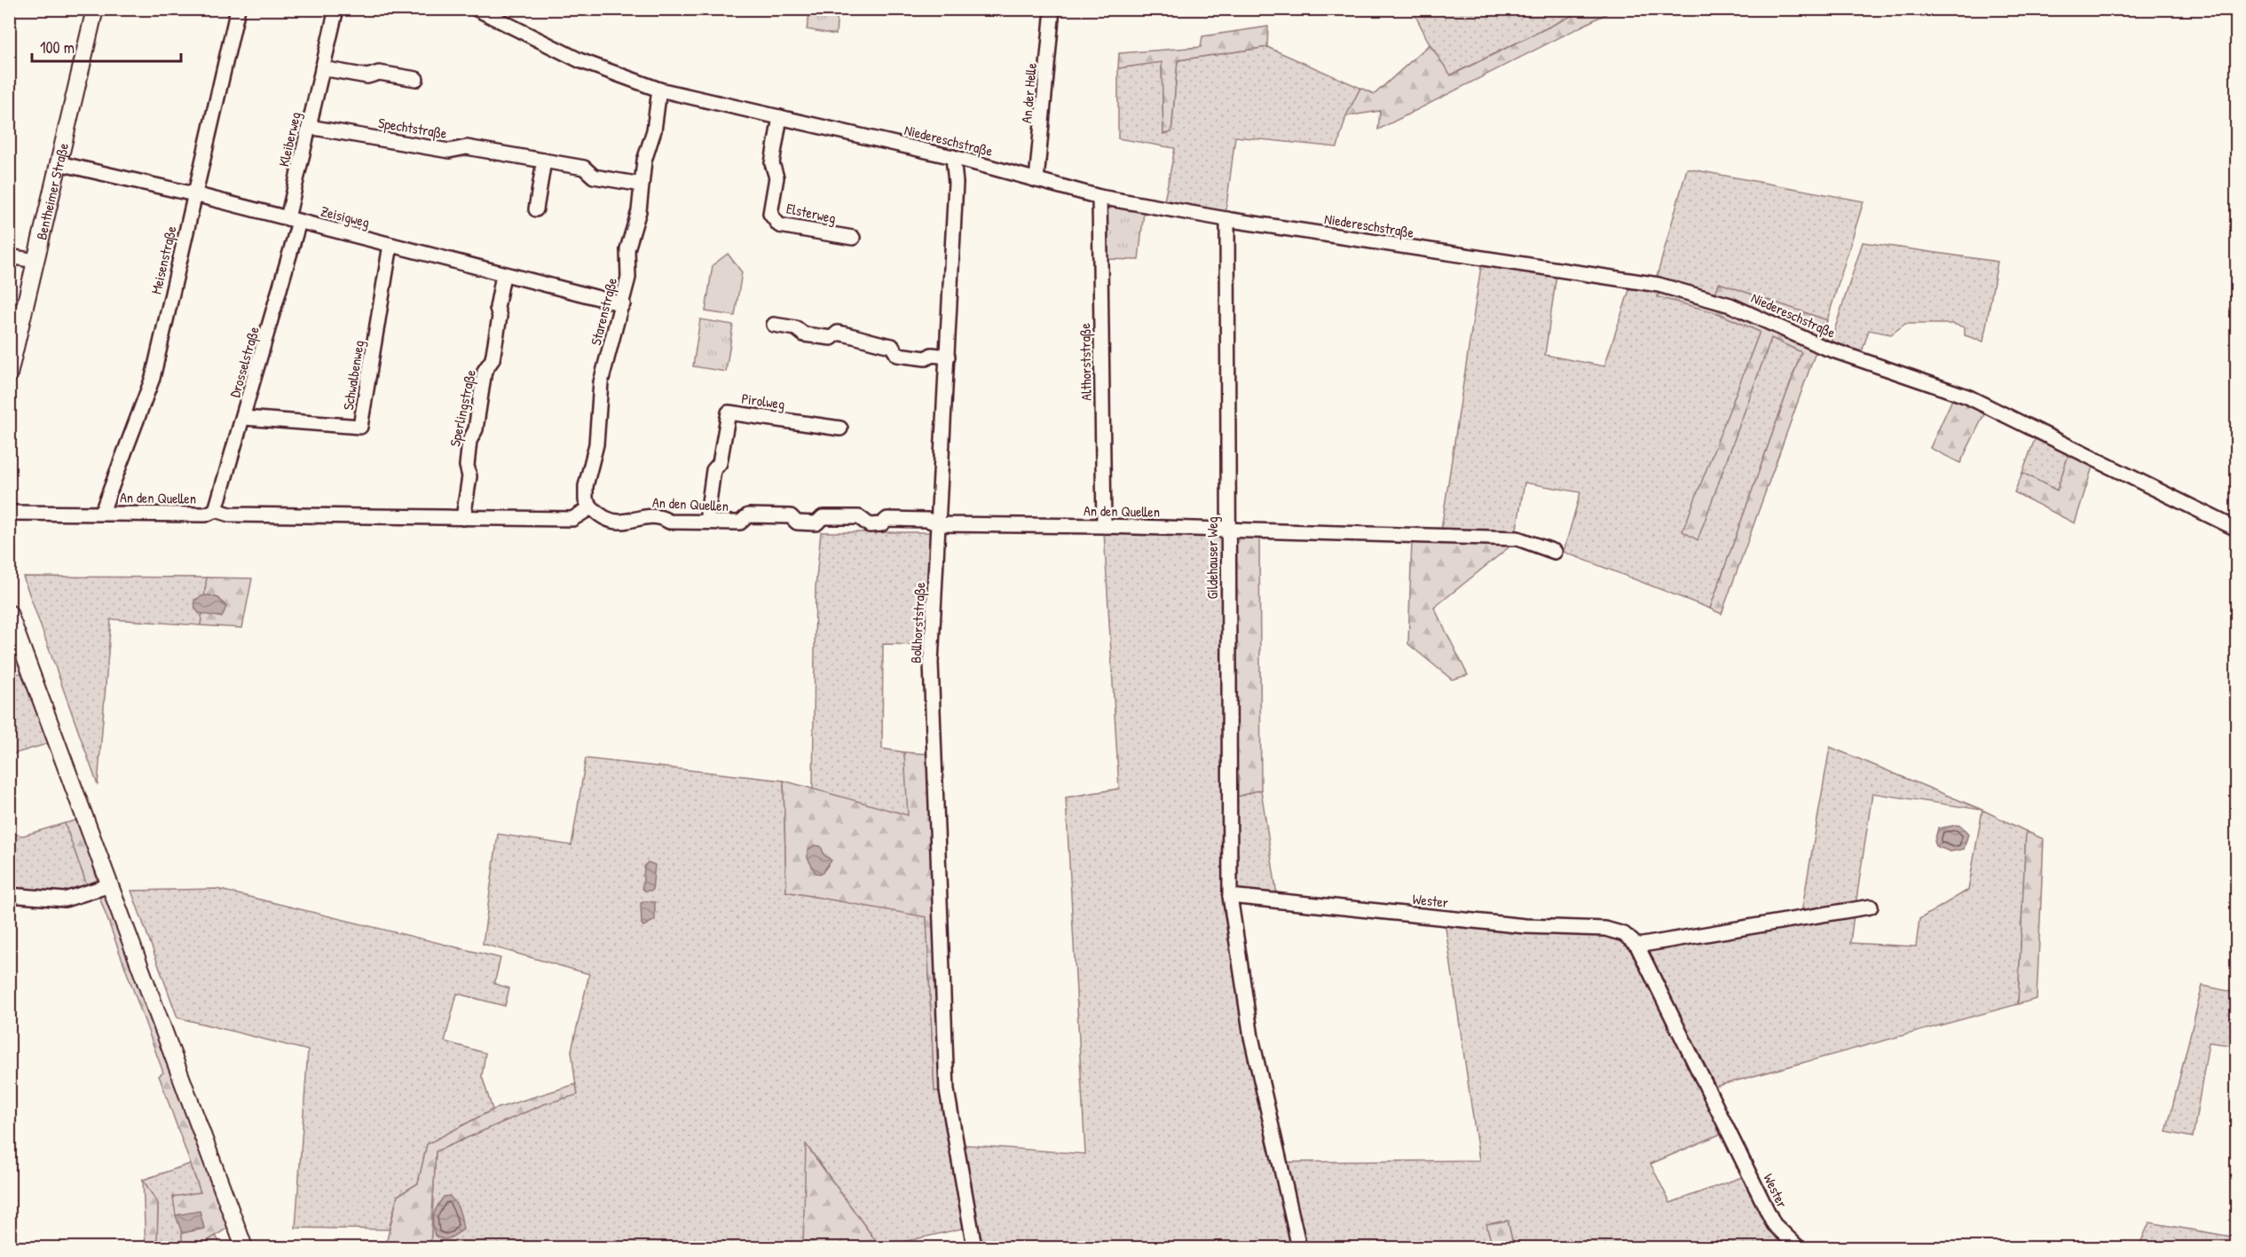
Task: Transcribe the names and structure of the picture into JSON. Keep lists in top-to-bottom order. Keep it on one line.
{"streets":{"main road":["Bentheimer Straße"],"street":["An der Helle","Spechtstraße","Kleiberweg","Niedereschstraße","Elsterweg","Zeisigweg","Meisenstraße","Starenstraße","Drosselstraße","Althorststraße","Schwalbenweg","Pirolweg","Sperlingstraße","An den Quellen","Gildehauser Weg","Bollhorststraße","Wester"]},"crossings":[["An der Helle","Niedereschstraße"],["Spechtstraße","Kleiberweg"],["Spechtstraße","Starenstraße"],["Kleiberweg","Zeisigweg"],["Kleiberweg","Drosselstraße"],["Niedereschstraße","Elsterweg"],["Niedereschstraße","Starenstraße"],["Niedereschstraße","Althorststraße"],["Niedereschstraße","Gildehauser Weg"],["Niedereschstraße","Bollhorststraße"],["Bentheimer Straße","Zeisigweg"],["Zeisigweg","Meisenstraße"],["Zeisigweg","Starenstraße"],["Zeisigweg","Drosselstraße"],["Zeisigweg","Schwalbenweg"],["Zeisigweg","Sperlingstraße"],["Meisenstraße","An den Quellen"],["Starenstraße","An den Quellen"],["Drosselstraße","Schwalbenweg"],["Drosselstraße","An den Quellen"],["Althorststraße","An den Quellen"],["Pirolweg","An den Quellen"],["Sperlingstraße","An den Quellen"],["An den Quellen","Gildehauser Weg"],["An den Quellen","Bollhorststraße"],["Gildehauser Weg","Wester"]],"scale_bar":"100 m"}
